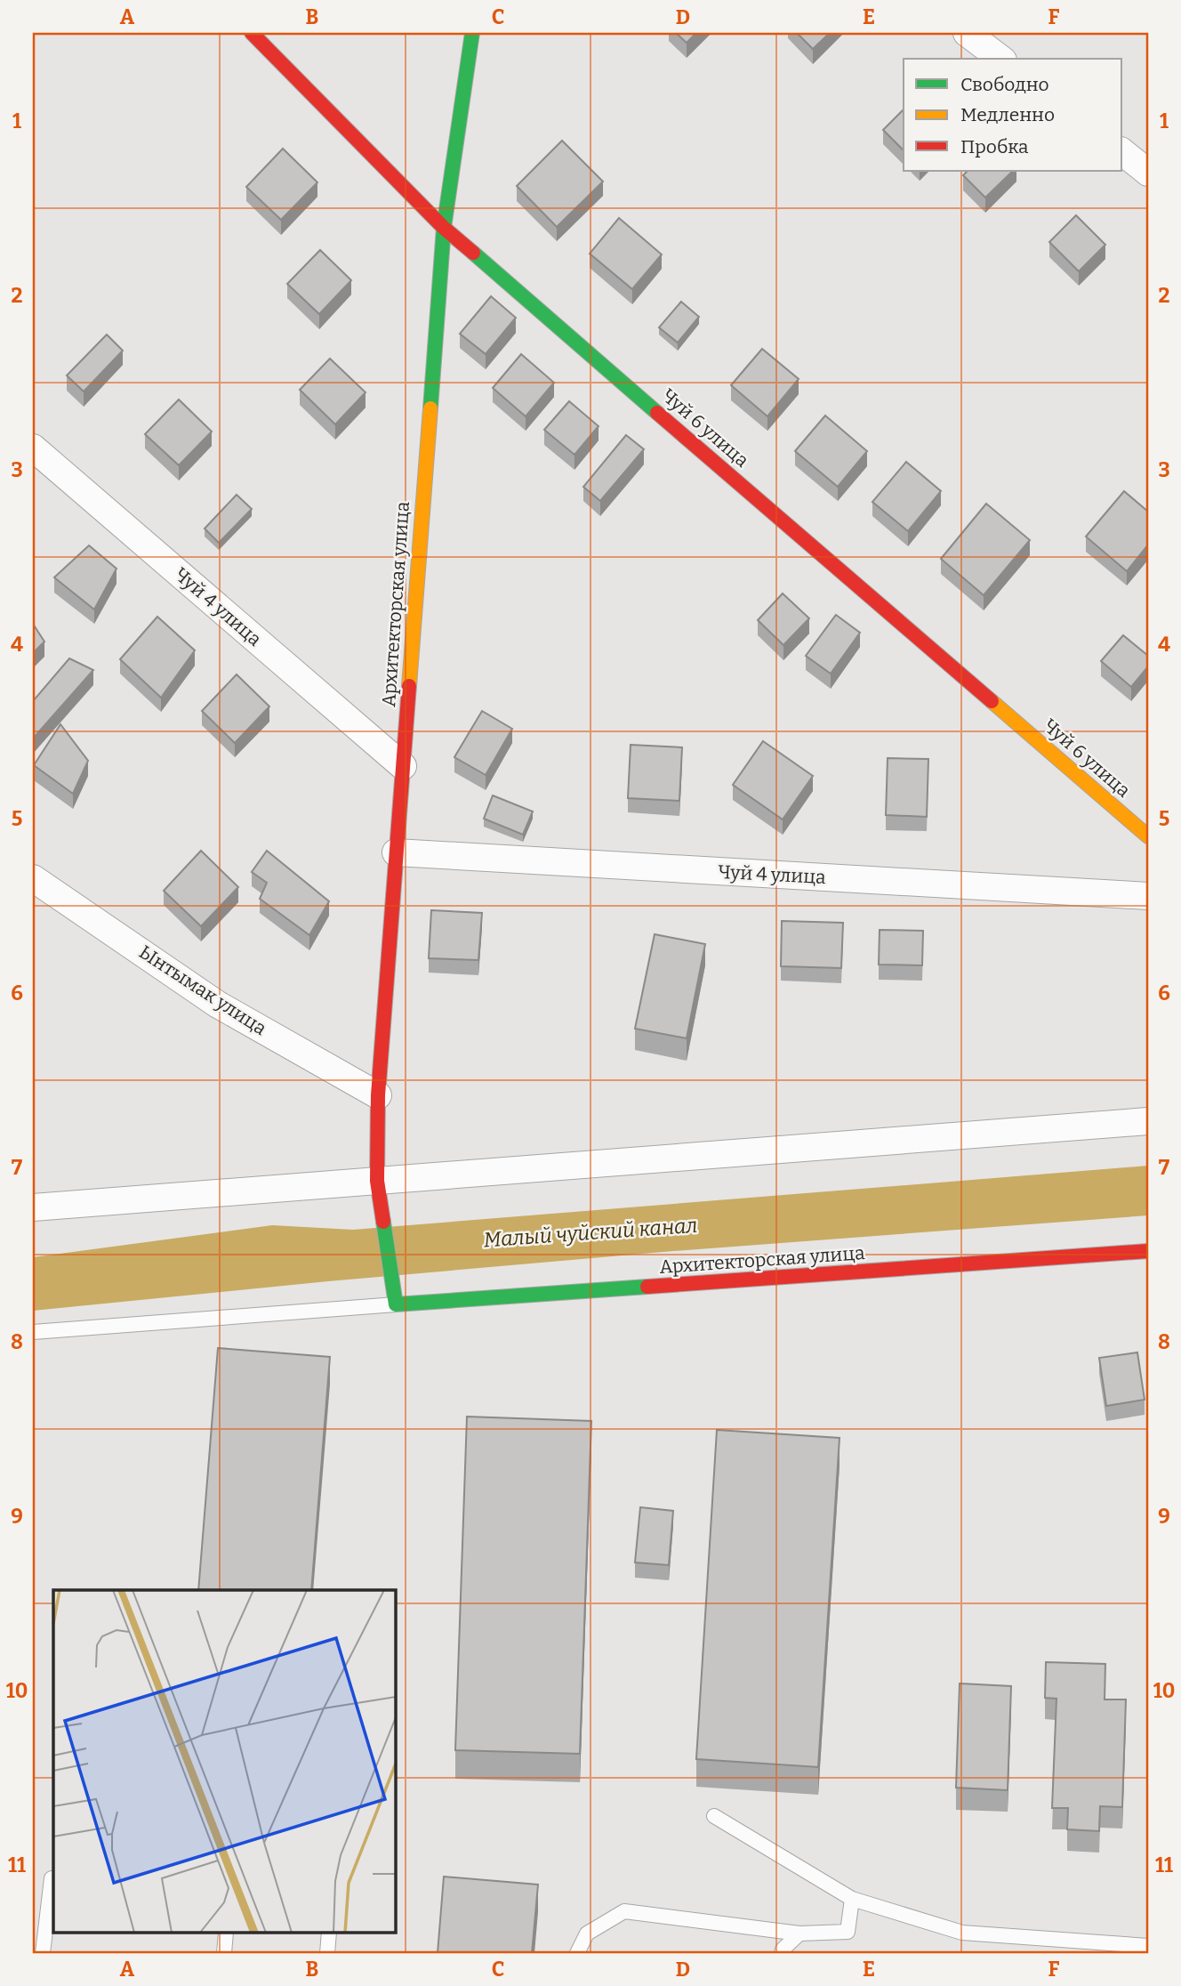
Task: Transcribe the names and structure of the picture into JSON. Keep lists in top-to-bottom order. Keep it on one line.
{"streets":{"street":["Чуй 6 улица","Архитекторская улица","Чуй 4 улица","Ынтымак улица"]},"crossings":[["Чуй 6 улица","Архитекторская улица"],["Архитекторская улица","Чуй 4 улица"],["Архитекторская улица","Ынтымак улица"]],"water":["Малый чуйский канал"],"legend":["Свободно","Медленно","Пробка"],"grid":{"columns":["A","B","C","D","E","F"],"rows":["1","2","3","4","5","6","7","8","9","10","11"]}}
